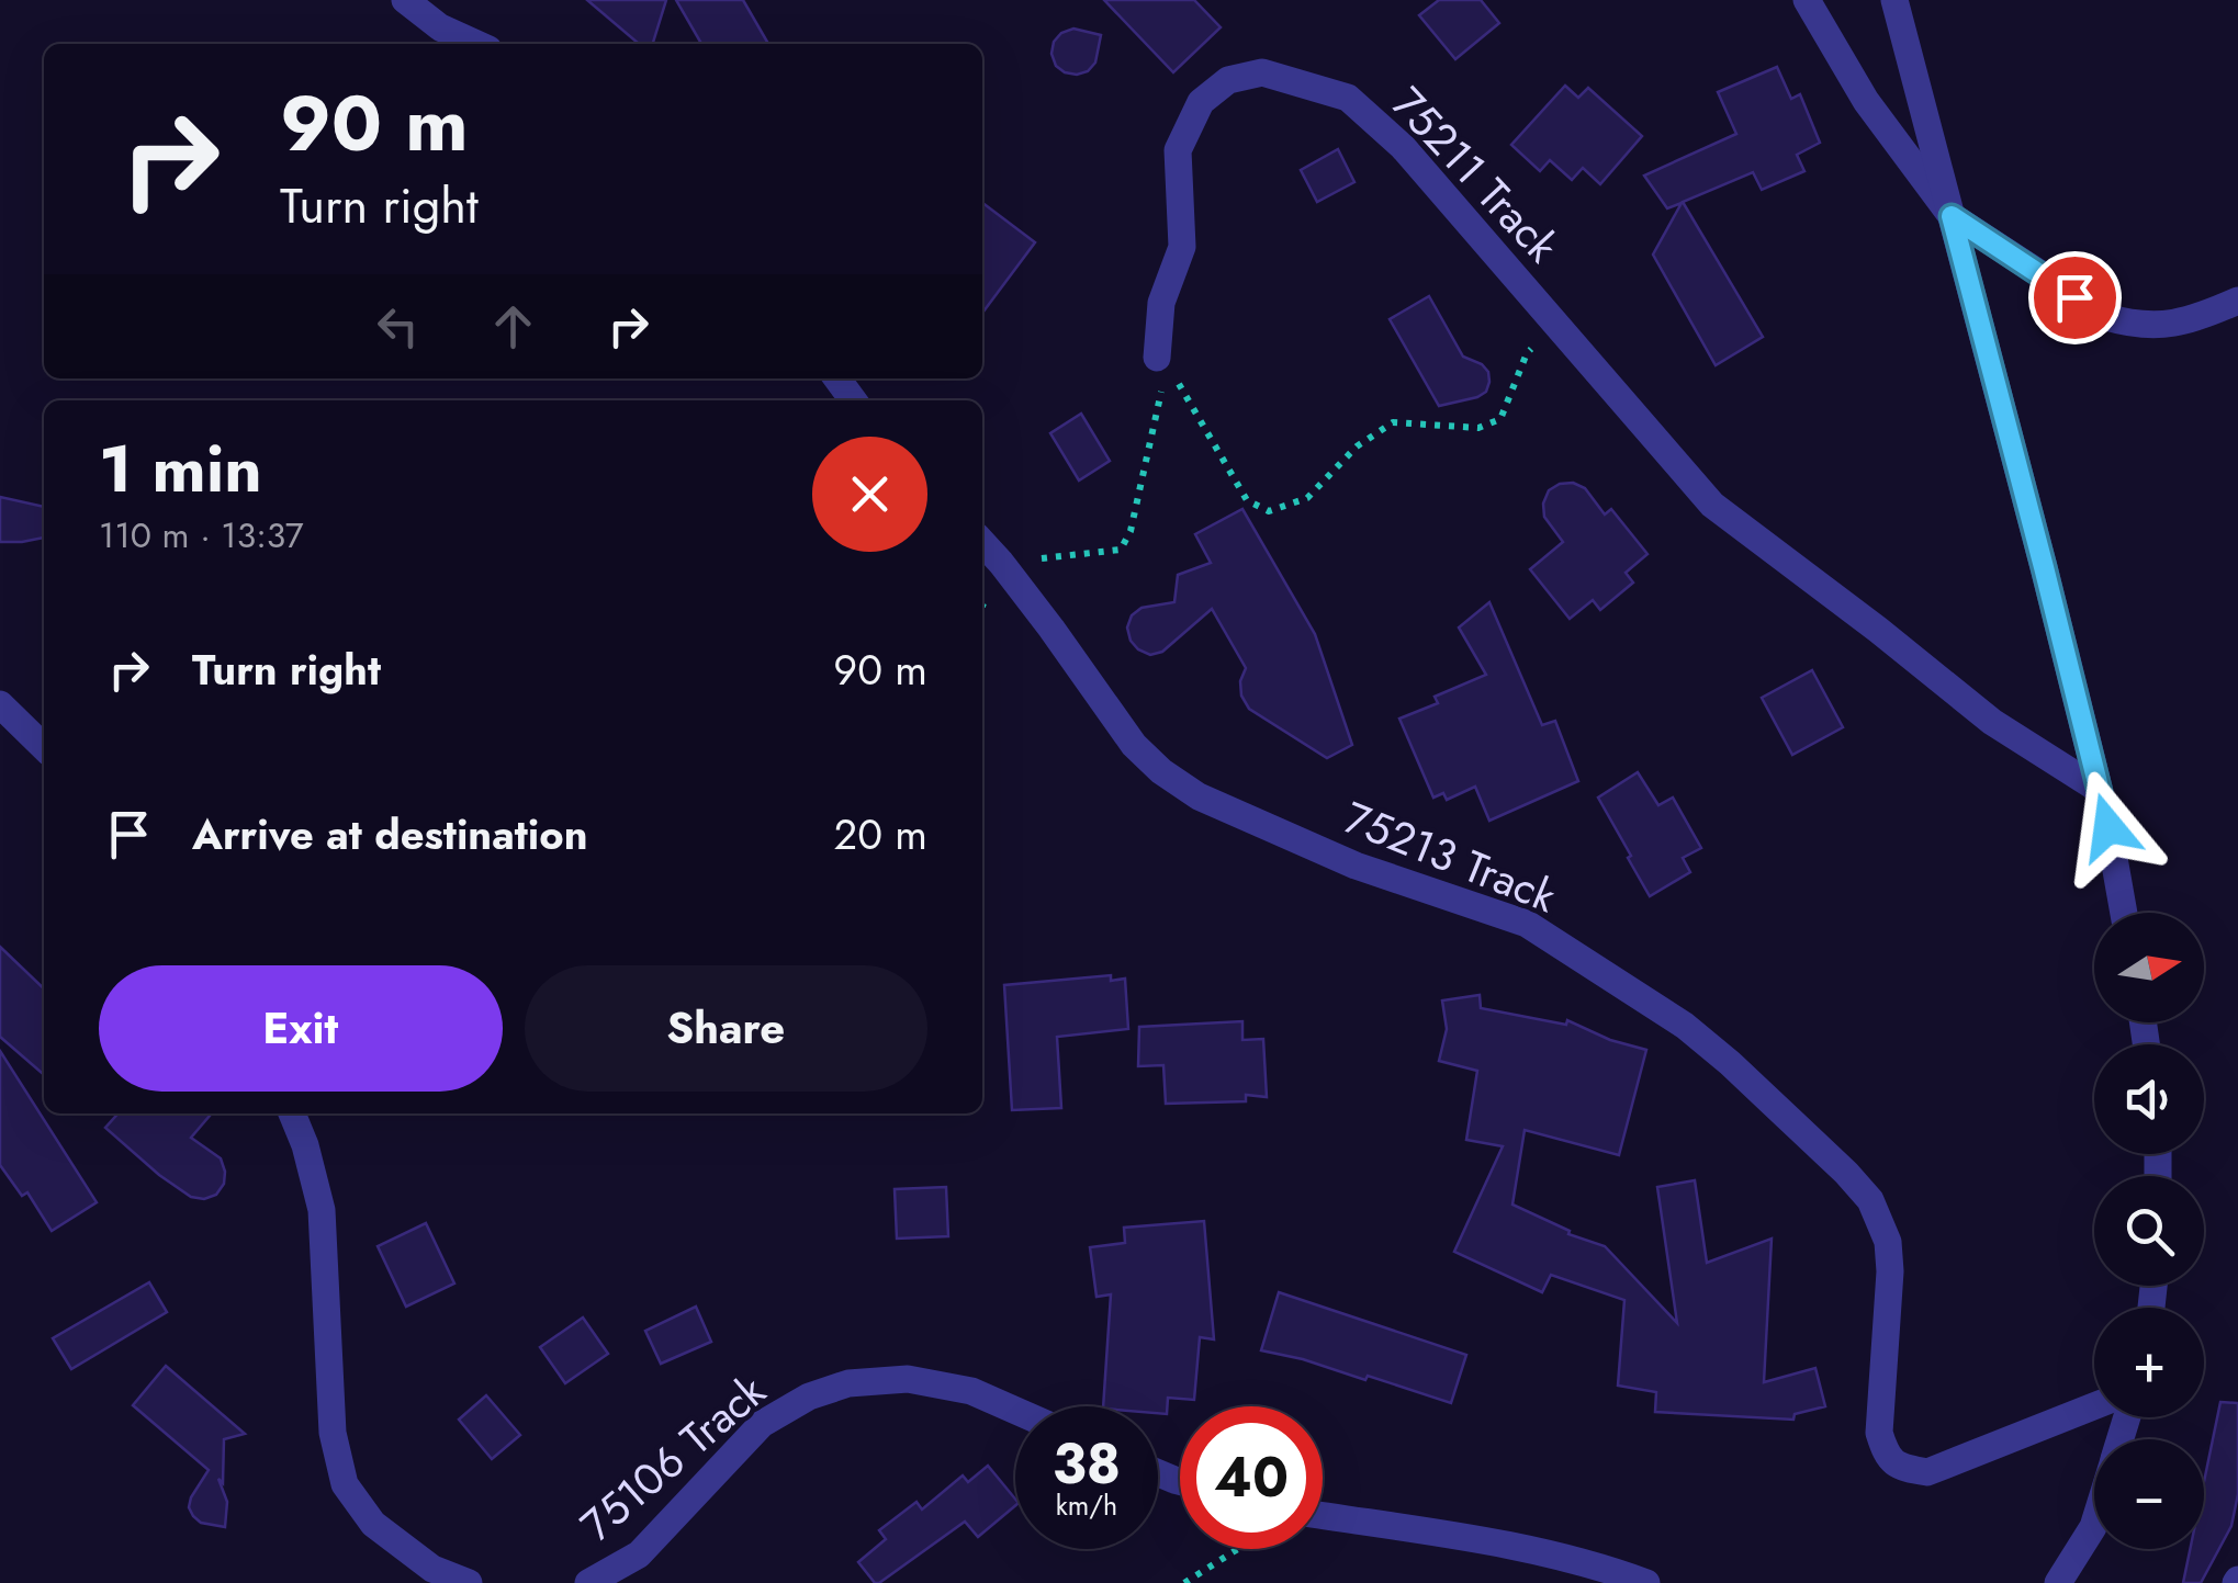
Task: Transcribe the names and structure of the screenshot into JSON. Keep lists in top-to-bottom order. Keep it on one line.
{"streets":{"street":["75211 Track","75213 Track","75106 Track"]},"north":"right","page":{"turn":["90 m","Turn right"],"heading":["1 min","110 m · 13:37"],"list":[{"name":"Turn right","value":"90 m"},{"name":"Arrive at destination","value":"20 m"}],"map_buttons":["+","−"],"buttons":["Exit","Share"],"speed":"38 km/h","limit":"40"}}
